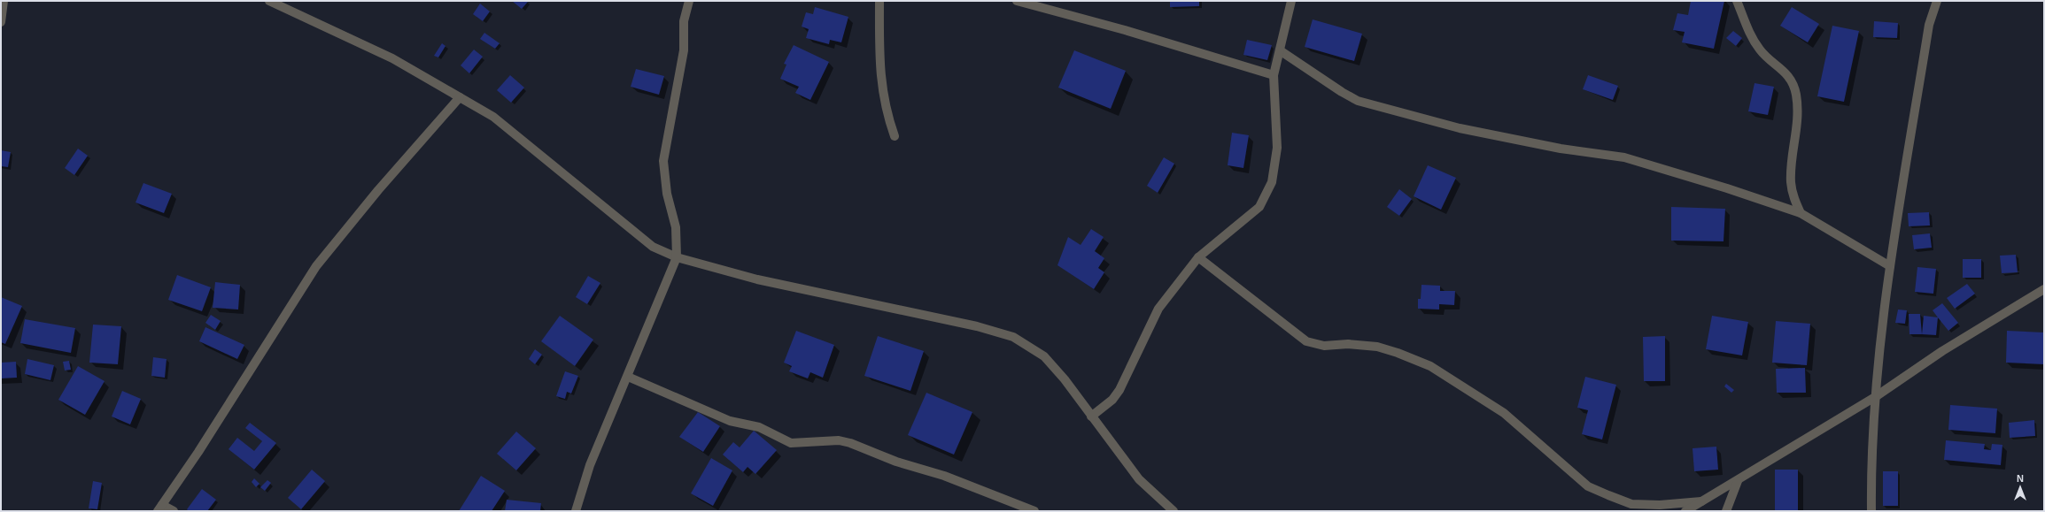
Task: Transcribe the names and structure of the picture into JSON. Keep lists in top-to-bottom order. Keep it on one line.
{"north":"top"}
